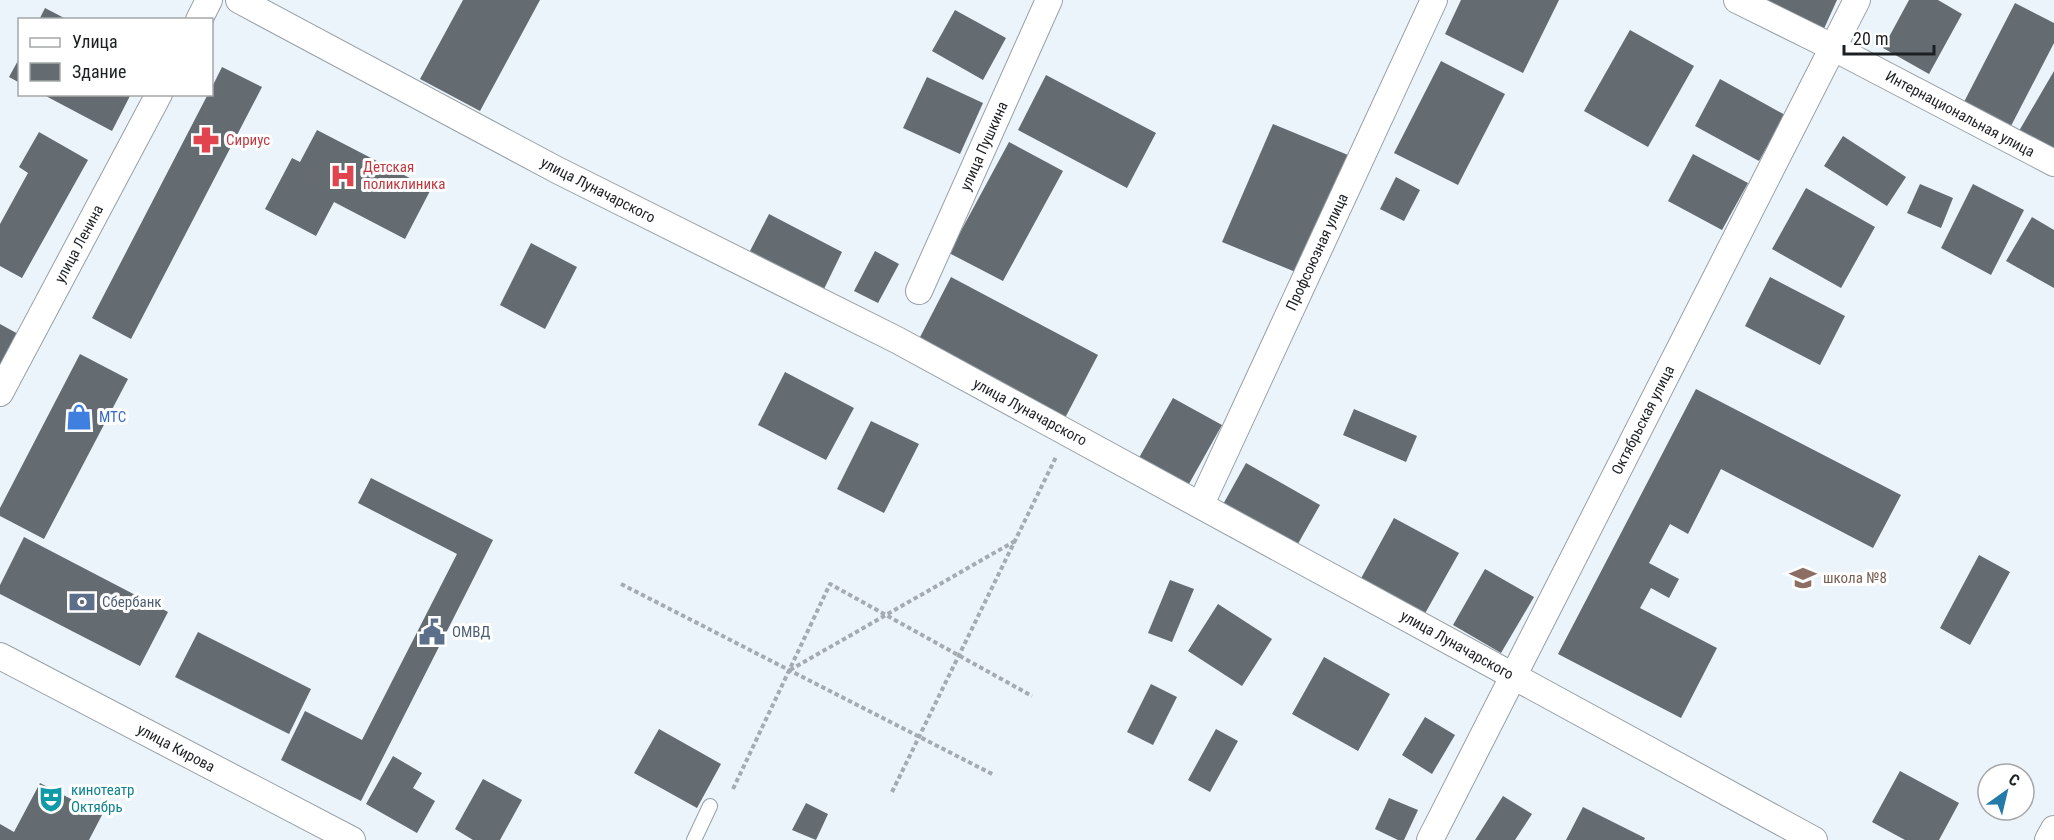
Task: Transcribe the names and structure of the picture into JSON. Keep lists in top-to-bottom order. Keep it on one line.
{"streets":{"street":["Интернациональная улица","улица Пушкина","улица Луначарского","улица Ленина","Профсоюзная улица","Октябрьская улица","улица Кирова"]},"crossings":[["Интернациональная улица","Октябрьская улица"],["улица Луначарского","Профсоюзная улица"],["улица Луначарского","Октябрьская улица"]],"places":{"pharmacy":["Сириус"],"hospital":["Детская поликлиника"],"shop":["МТС"],"school or university":["школа №8"],"bank":["Сбербанк"],"public building":["ОМВД"],"theatre":["кинотеатр Октябрь"]},"legend":["Улица","Здание"],"scale_bar":"20 m","north":"top right"}
